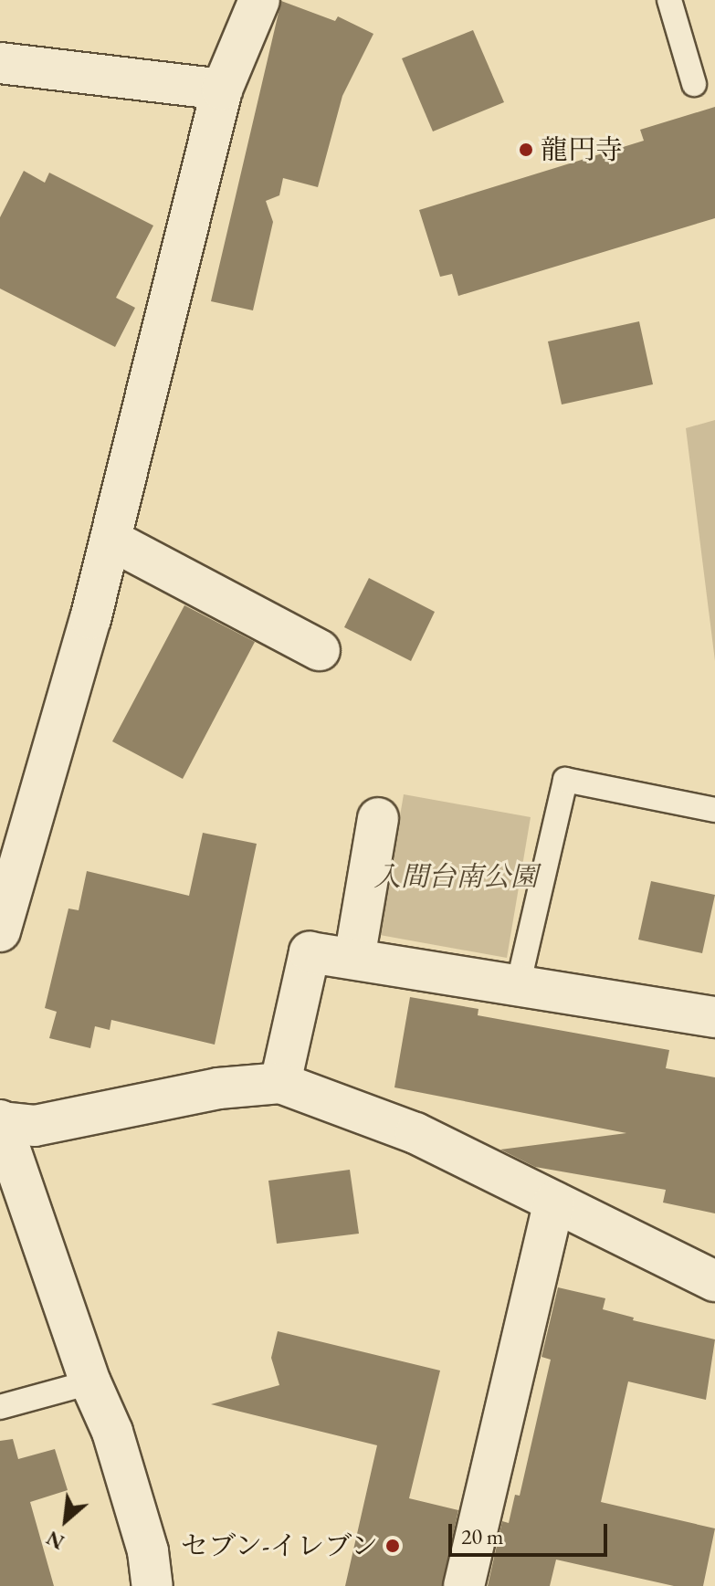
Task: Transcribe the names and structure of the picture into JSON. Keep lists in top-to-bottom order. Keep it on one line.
{"parks":["入間台南公園"],"places":["龍円寺","セブン-イレブン"],"scale_bar":"20 m","north":"bottom left"}
